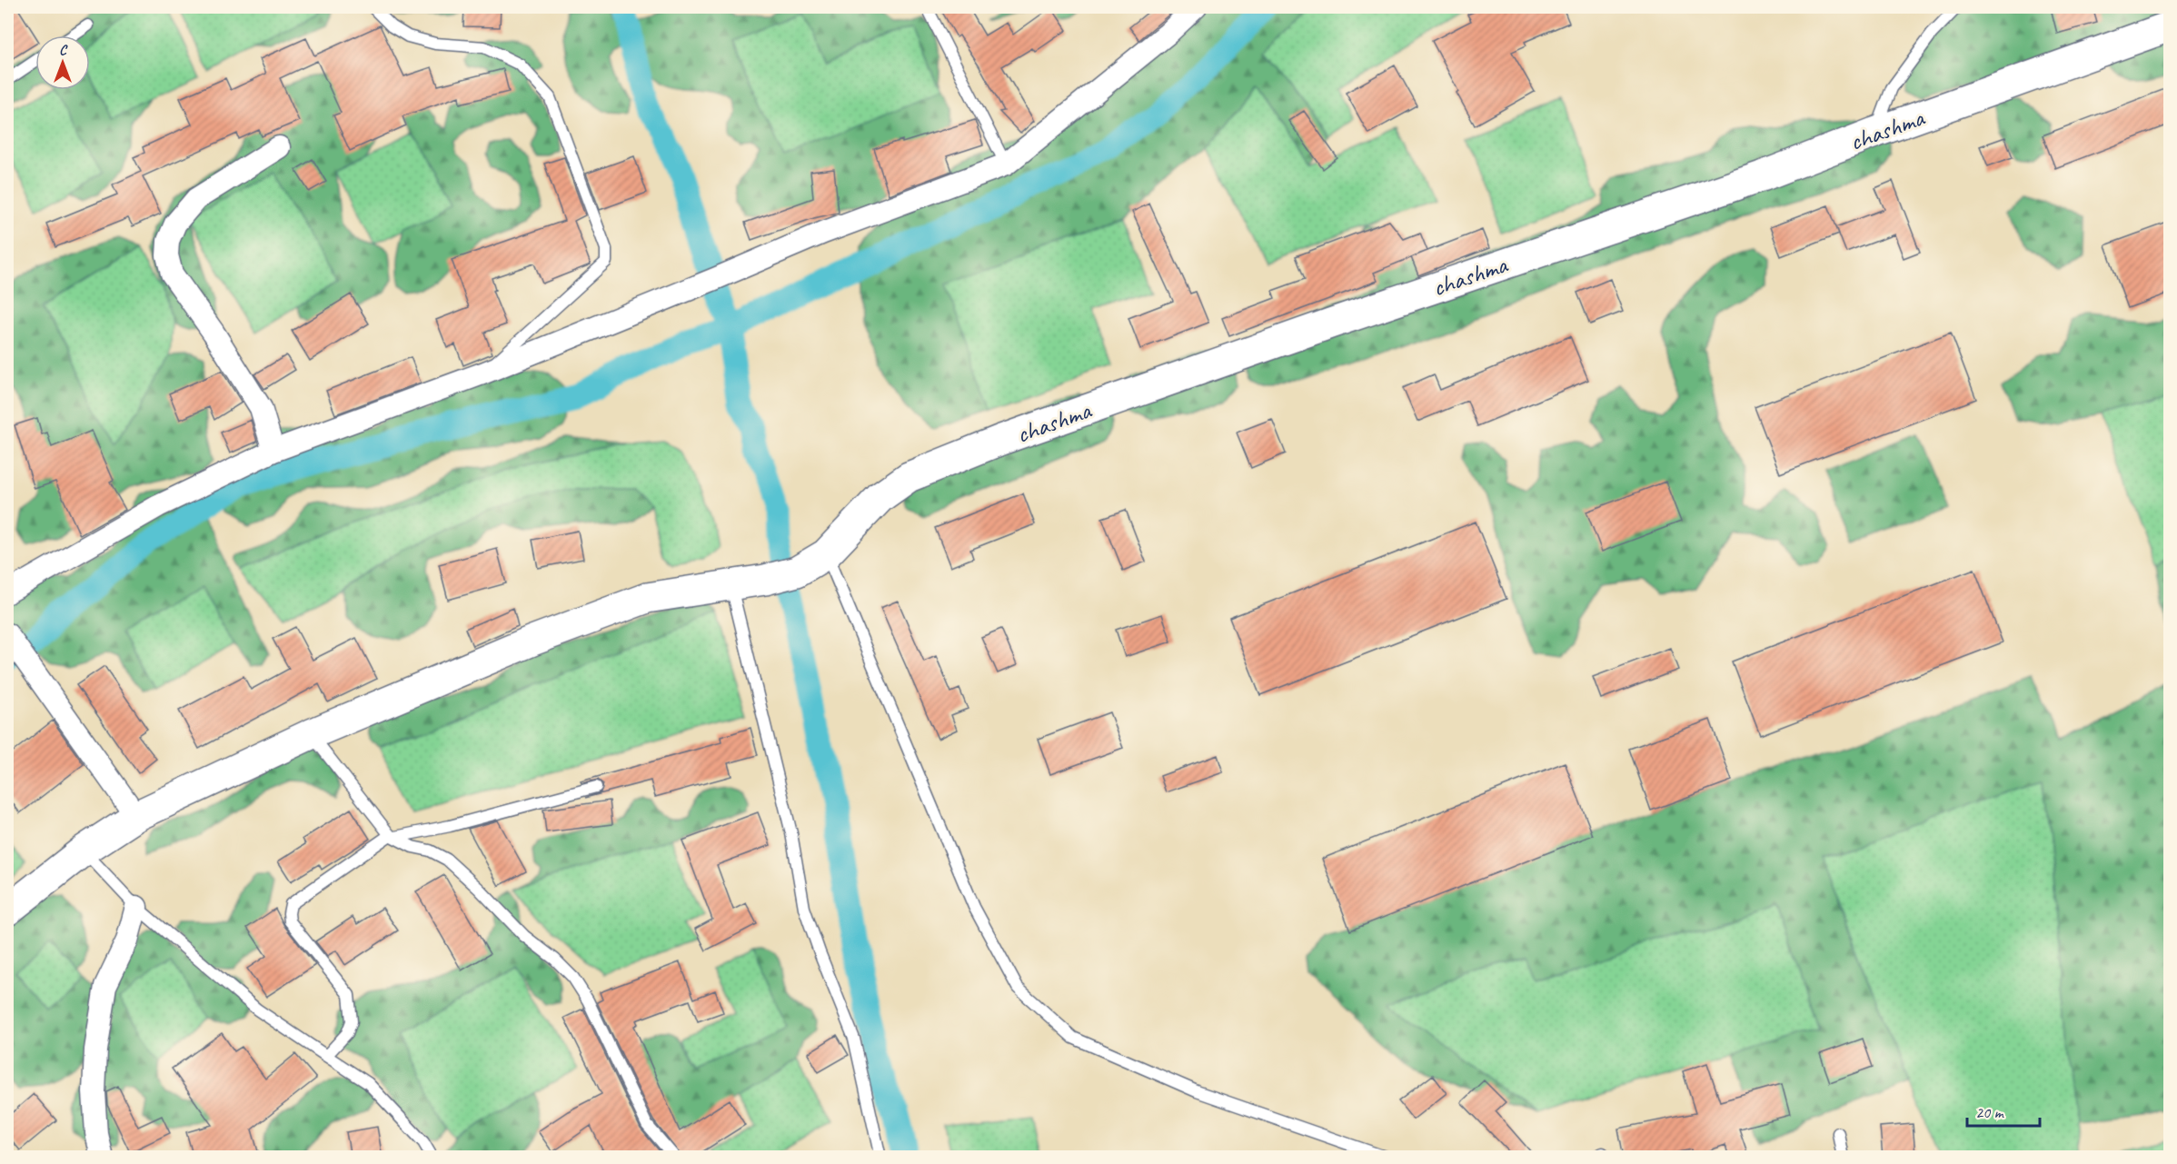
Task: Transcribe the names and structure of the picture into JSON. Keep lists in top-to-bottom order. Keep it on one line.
{"streets":{"street":["сhashma"]},"scale_bar":"20 m","north":"top"}
